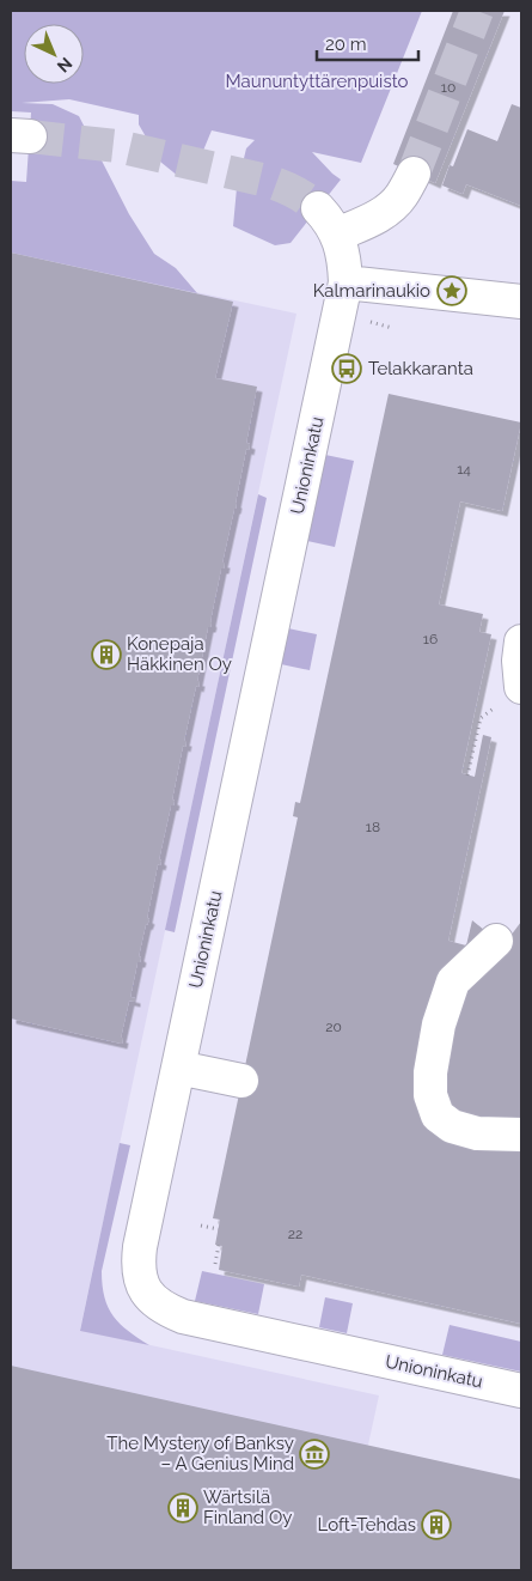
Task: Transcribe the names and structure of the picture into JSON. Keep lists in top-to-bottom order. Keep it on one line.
{"streets":{"street":["Unioninkatu"]},"parks":["Maununtyttärenpuisto"],"places":{"place":["Kalmarinaukio"],"bus stop":["Telakkaranta"],"building":["Konepaja Häkkinen Oy","Wärtsilä Finland Oy","Loft-Tehdas"],"museum":["The Mystery of Banksy – A Genius Mind"]},"house_numbers":["10","14","16","18","20","22"],"scale_bar":"20 m","north":"bottom right"}
